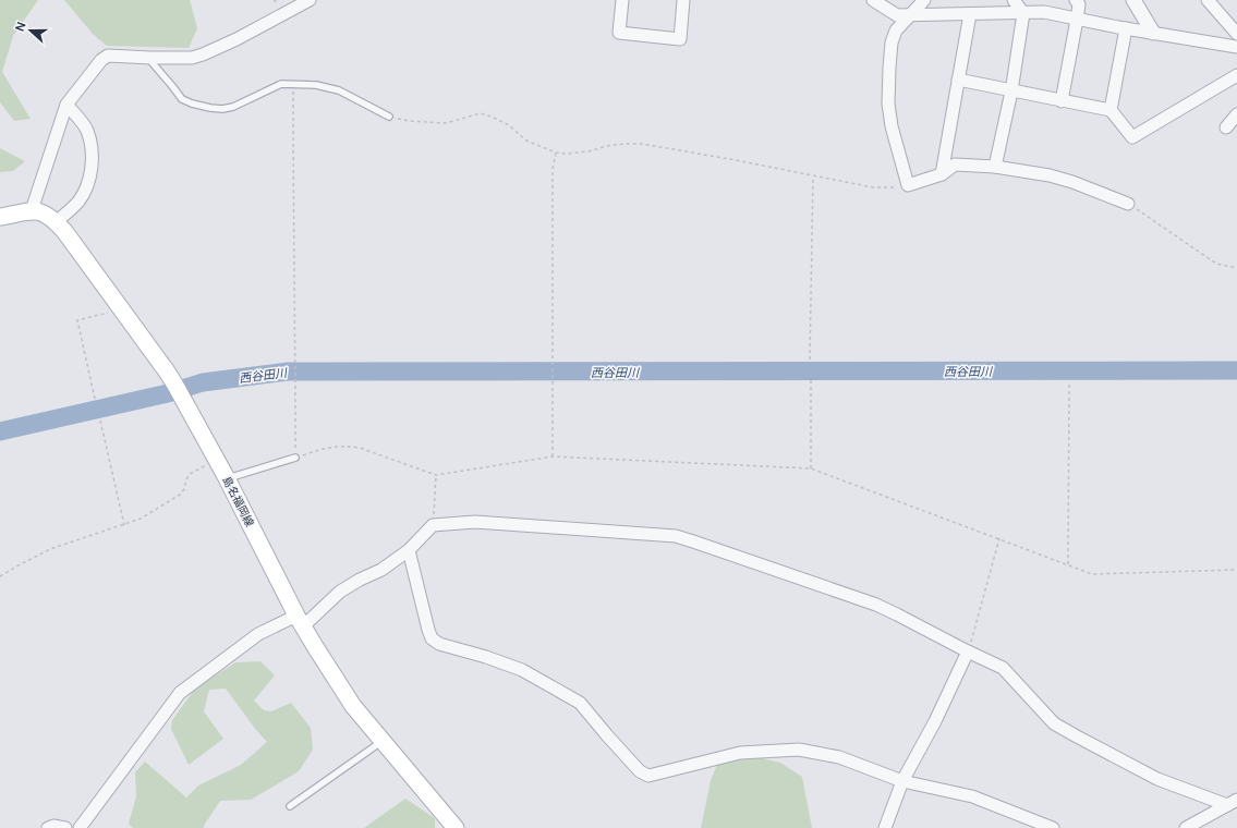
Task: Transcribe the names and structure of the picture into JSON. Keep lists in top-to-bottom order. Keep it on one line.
{"streets":{"main road":["島名福岡線"]},"water":["西谷田川"],"north":"left"}
